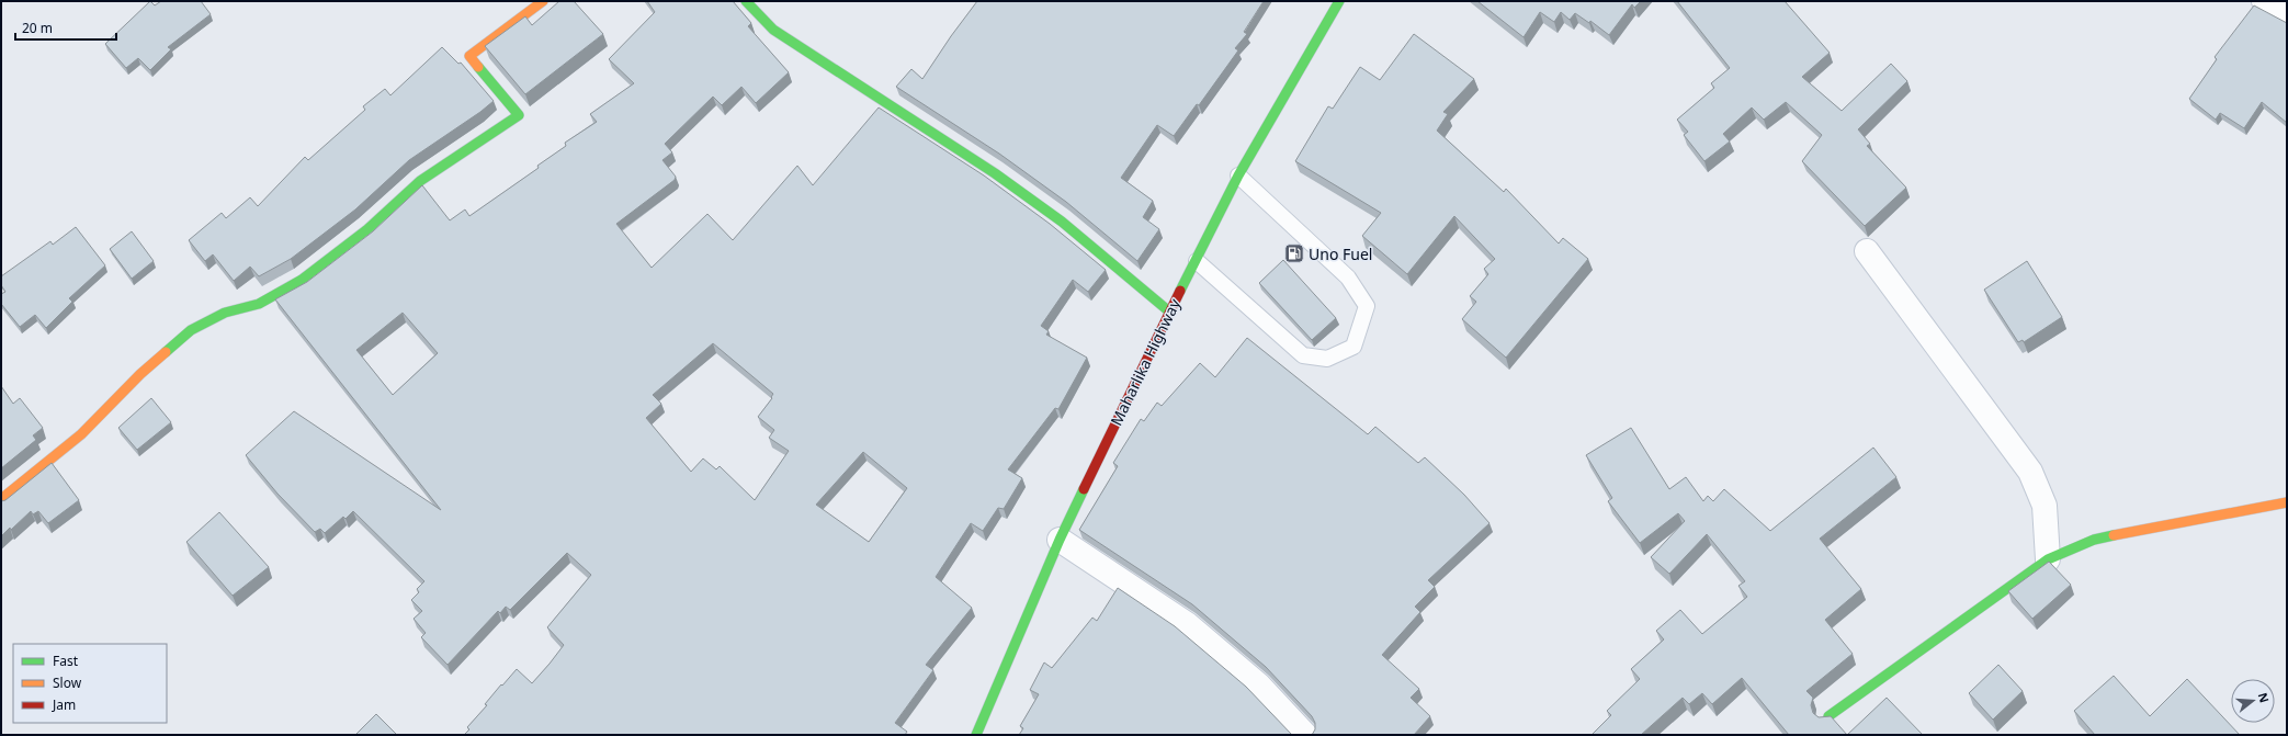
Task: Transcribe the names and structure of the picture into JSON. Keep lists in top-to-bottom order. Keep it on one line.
{"streets":{"main road":["Maharlika Highway"]},"places":{"fuel station":["Uno Fuel"]},"legend":["Fast","Slow","Jam"],"scale_bar":"20 m","north":"right"}
